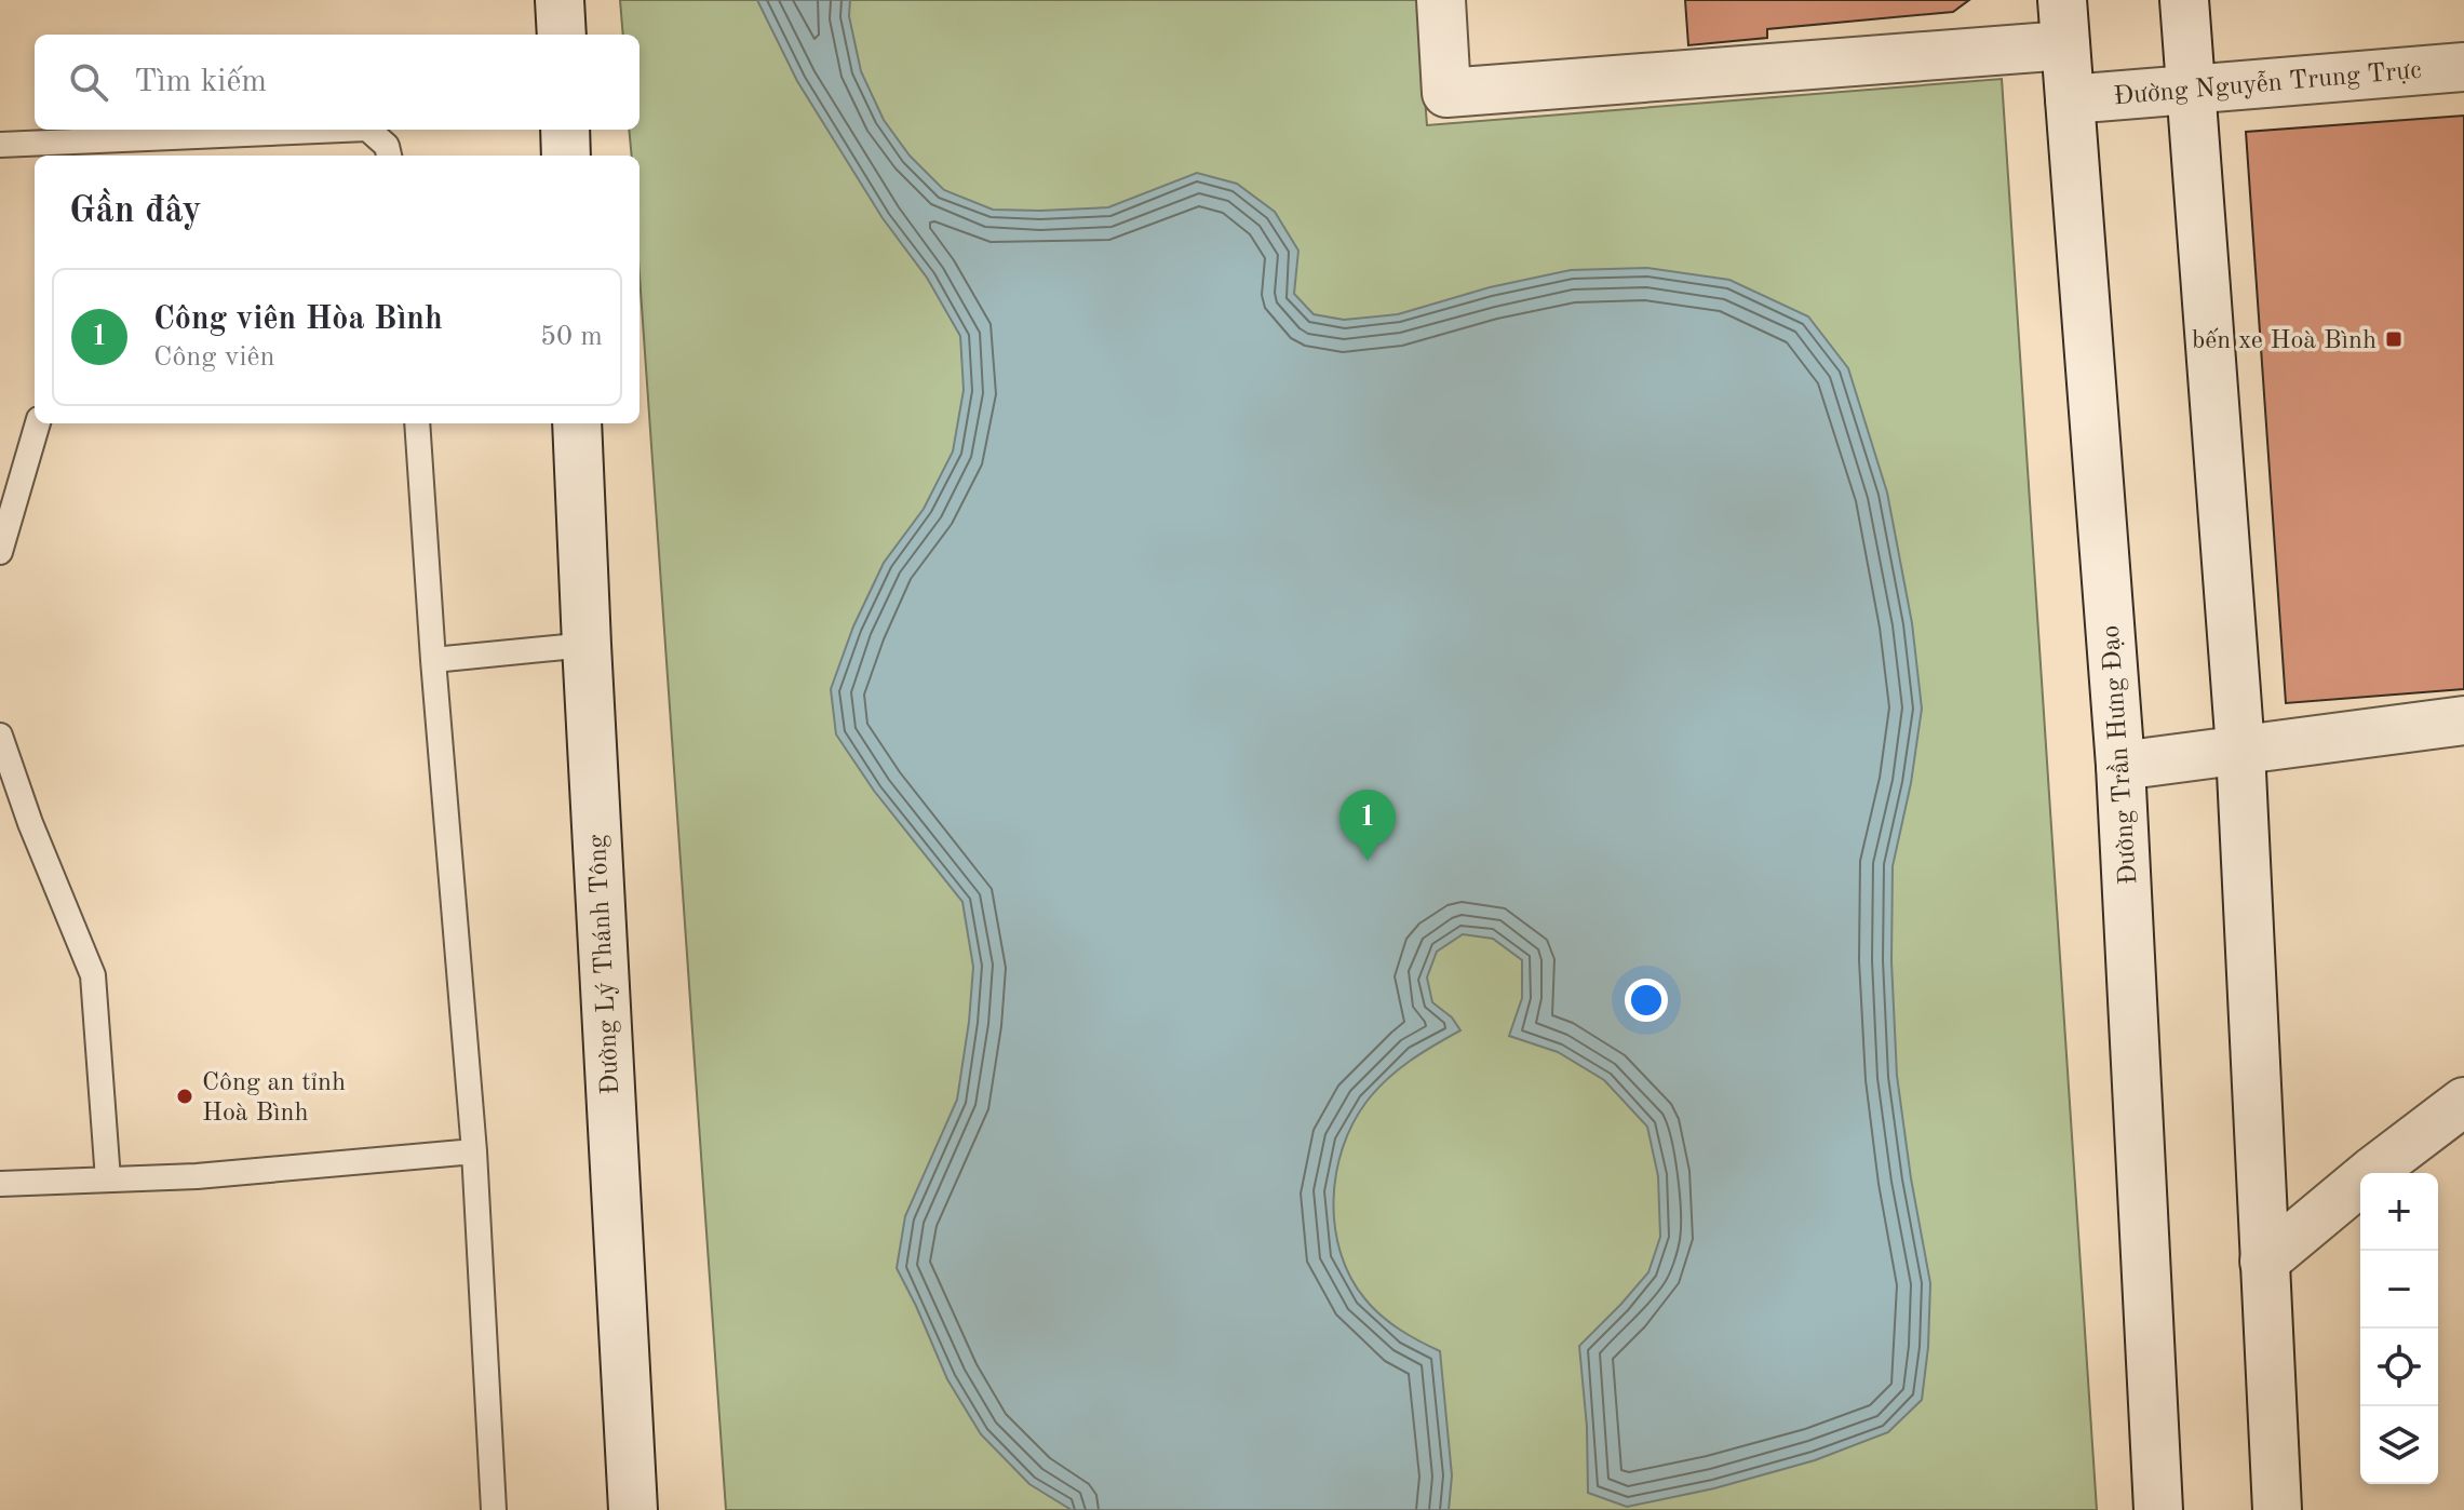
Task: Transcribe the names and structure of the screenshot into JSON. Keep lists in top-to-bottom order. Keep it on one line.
{"streets":{"main road":["Đường Nguyễn Trung Trực","Đường Trần Hưng Đạo","Đường Lý Thánh Tông"]},"crossings":[["Đường Nguyễn Trung Trực","Đường Trần Hưng Đạo"]],"places":{"transit":["bến xe Hoà Bình"],"other":["Công an tỉnh Hoà Bình"]},"page":{"search":"Tìm kiếm","heading":"Gần đây","list":[{"mark":"1","name":"Công viên Hòa Bình","note":"Công viên","value":"50 m"}],"pins":"1","map_buttons":["+","−"]}}
